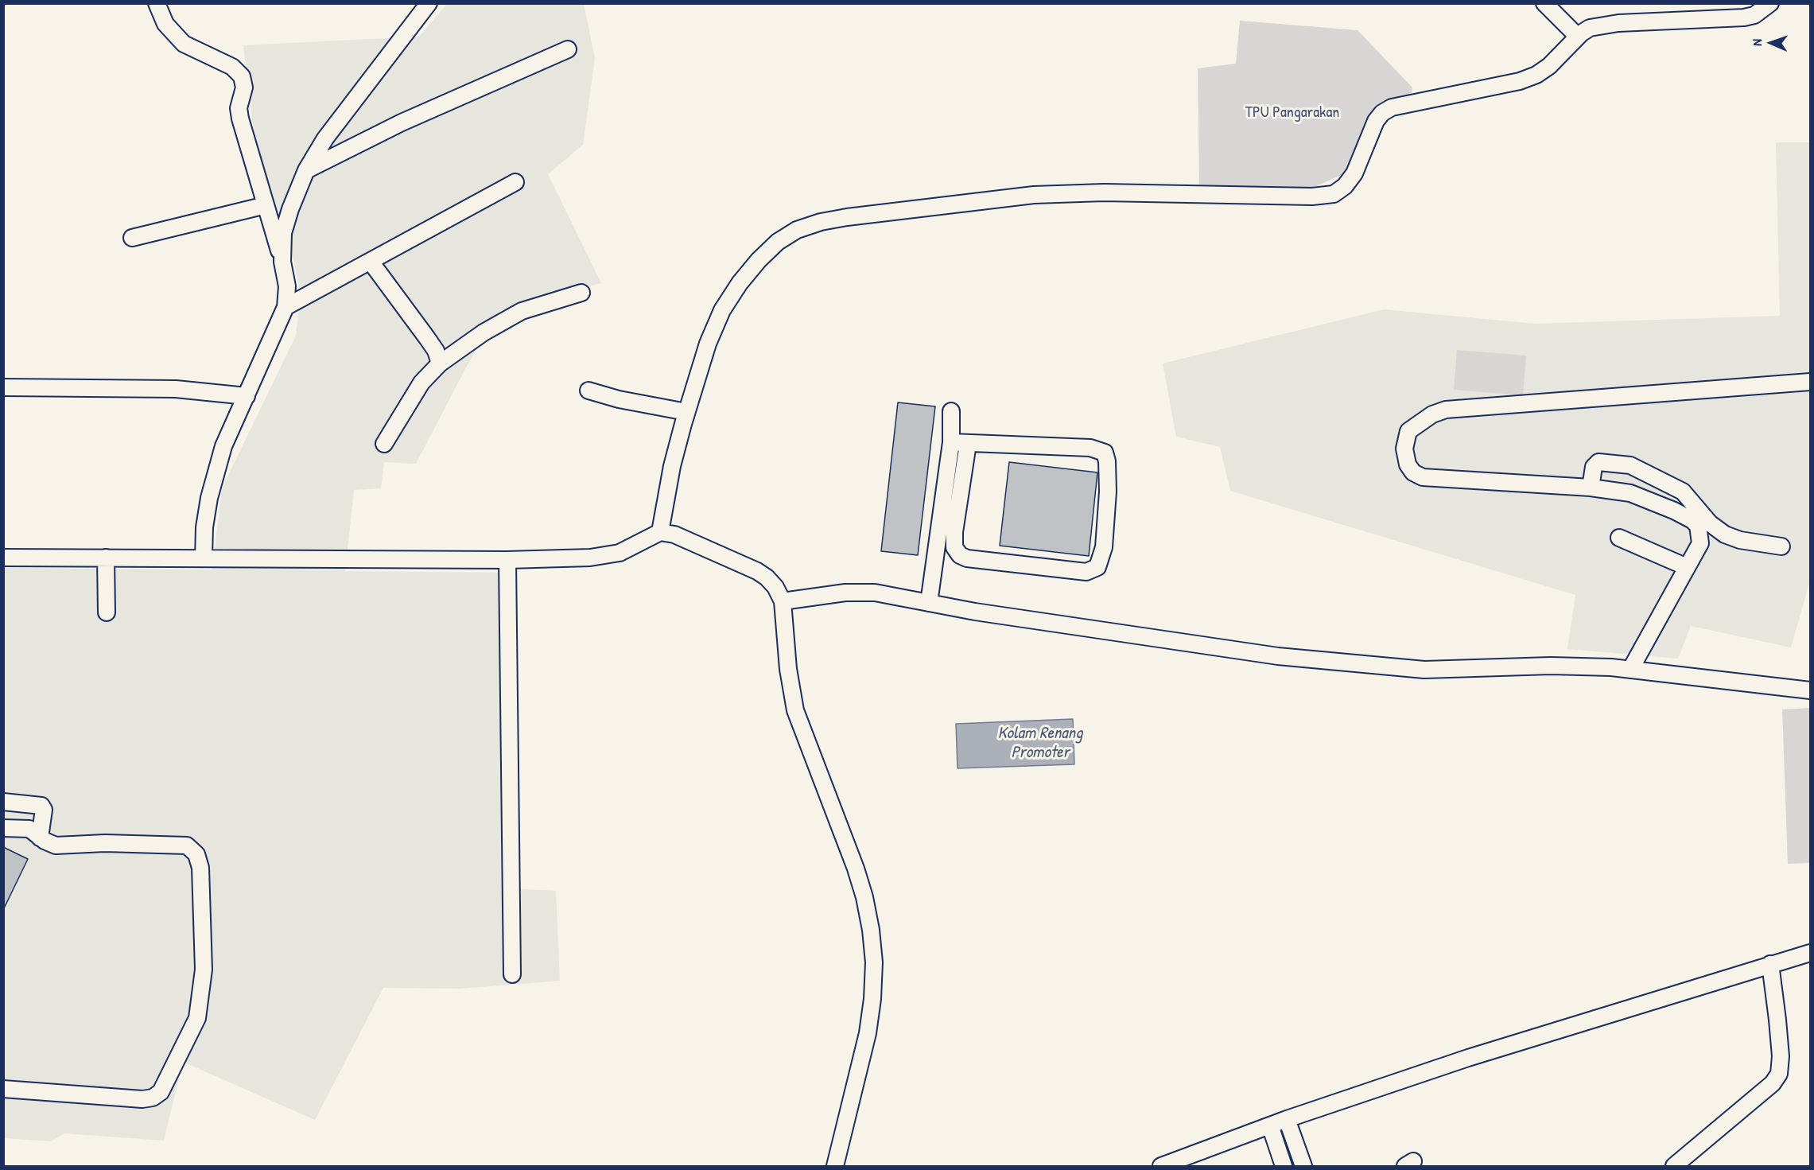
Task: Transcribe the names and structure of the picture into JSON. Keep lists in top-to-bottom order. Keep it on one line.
{"water":["Kolam Renang Promoter"],"parks":["TPU Pangarakan"],"north":"left"}
